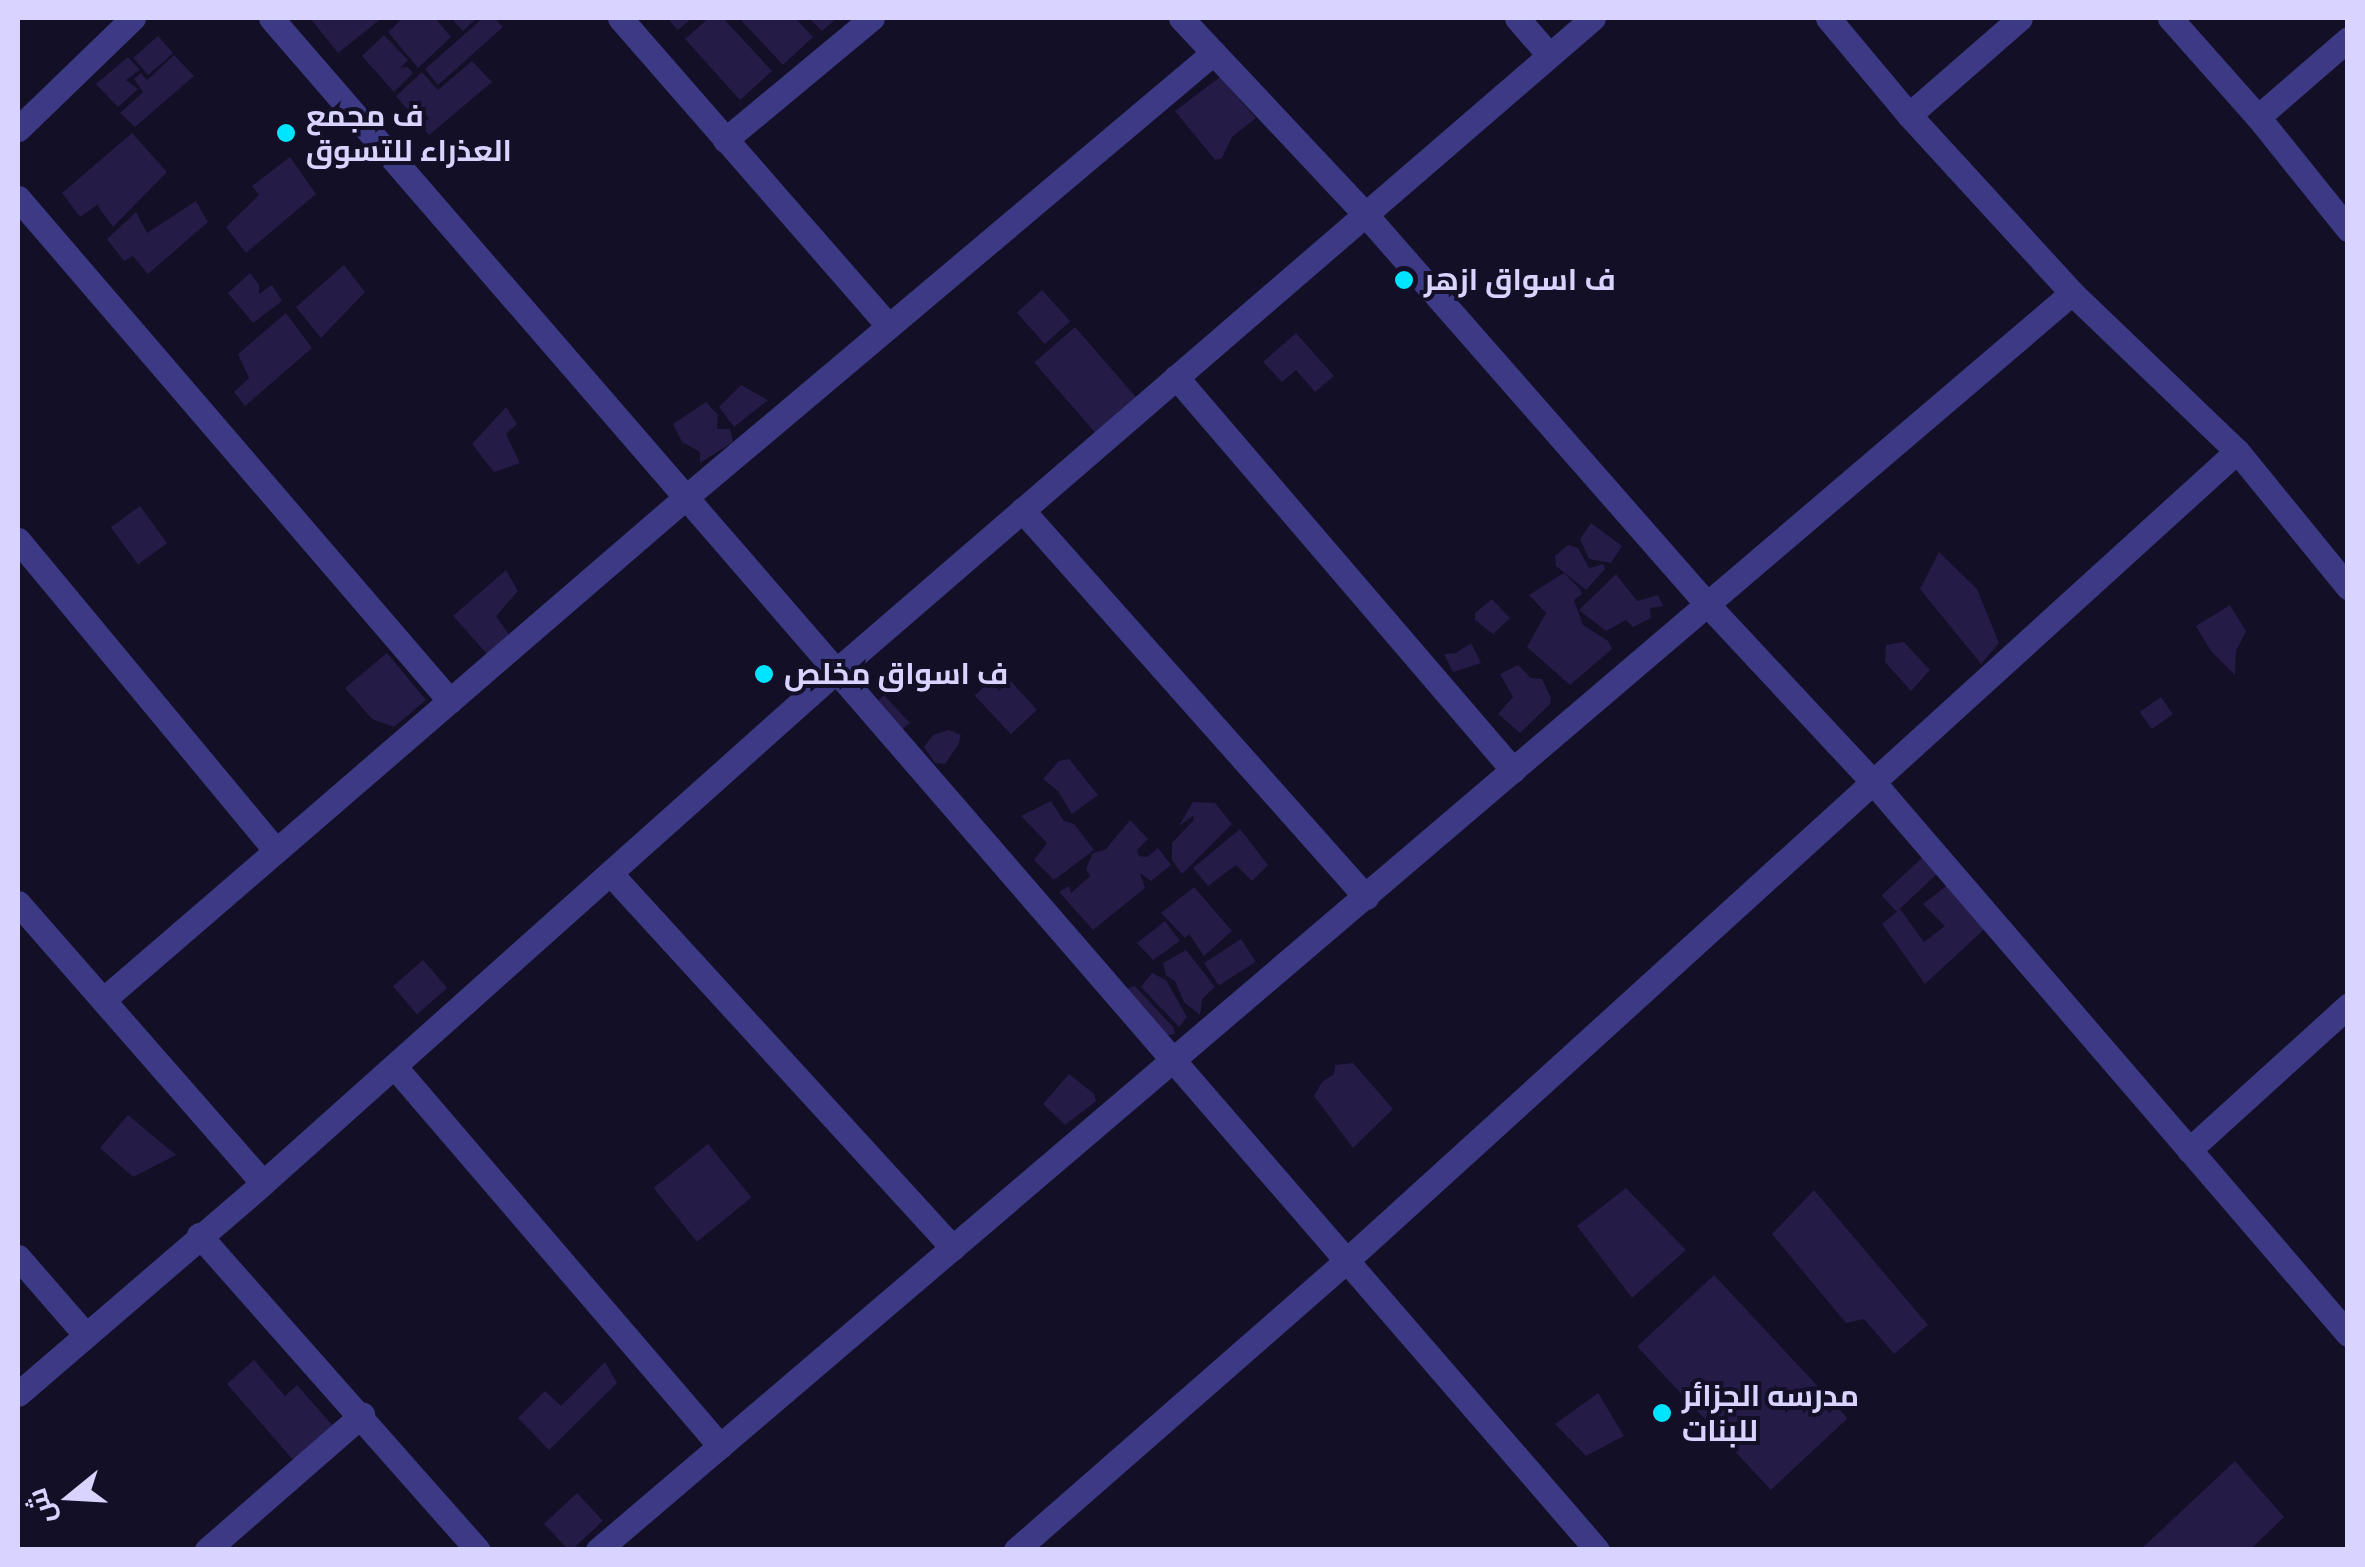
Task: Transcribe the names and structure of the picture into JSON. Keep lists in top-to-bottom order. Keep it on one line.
{"places":["ف مجمع العذراء للتسوق","ف اسواق ازهر","ف اسواق مخلص","مدرسه الجزائر للبنات"],"north":"left"}
